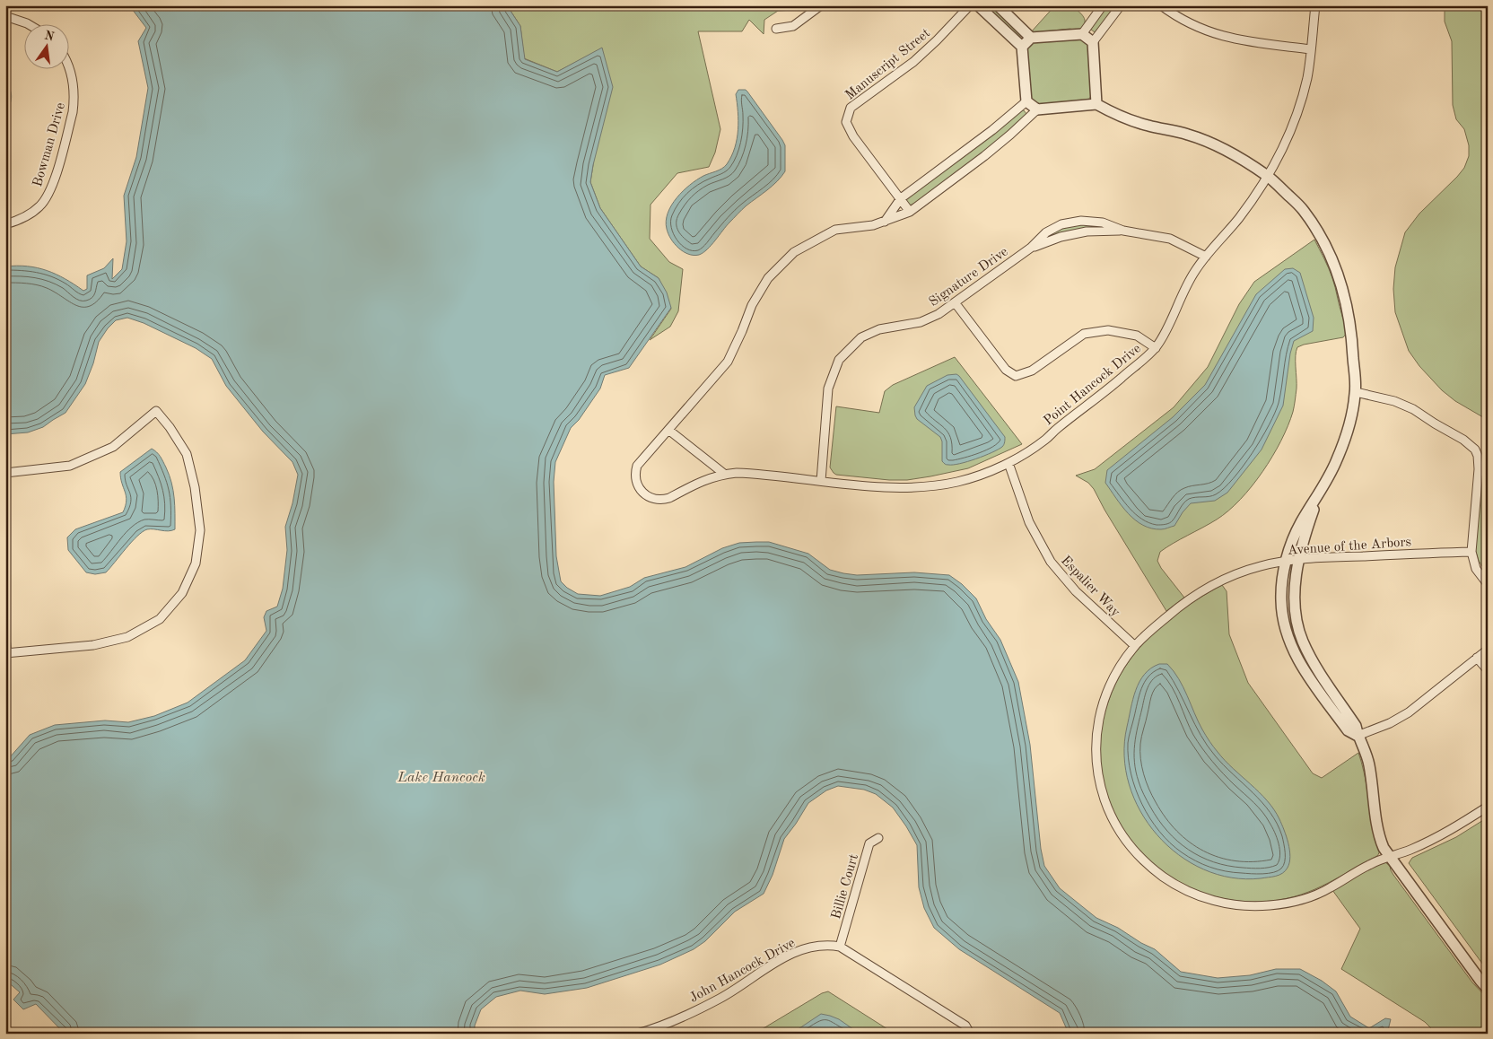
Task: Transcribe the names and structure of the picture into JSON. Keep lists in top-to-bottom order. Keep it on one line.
{"streets":{"street":["Manuscript Street","Bowman Drive","Signature Drive","Point Hancock Drive","Avenue of the Arbors","Espalier Way","Billie Court","John Hancock Drive"]},"crossings":[["Manuscript Street","Point Hancock Drive"],["Signature Drive","Point Hancock Drive"],["Point Hancock Drive","Espalier Way"],["Avenue of the Arbors","Espalier Way"],["Billie Court","John Hancock Drive"]],"water":["Lake Hancock"],"north":"top"}
